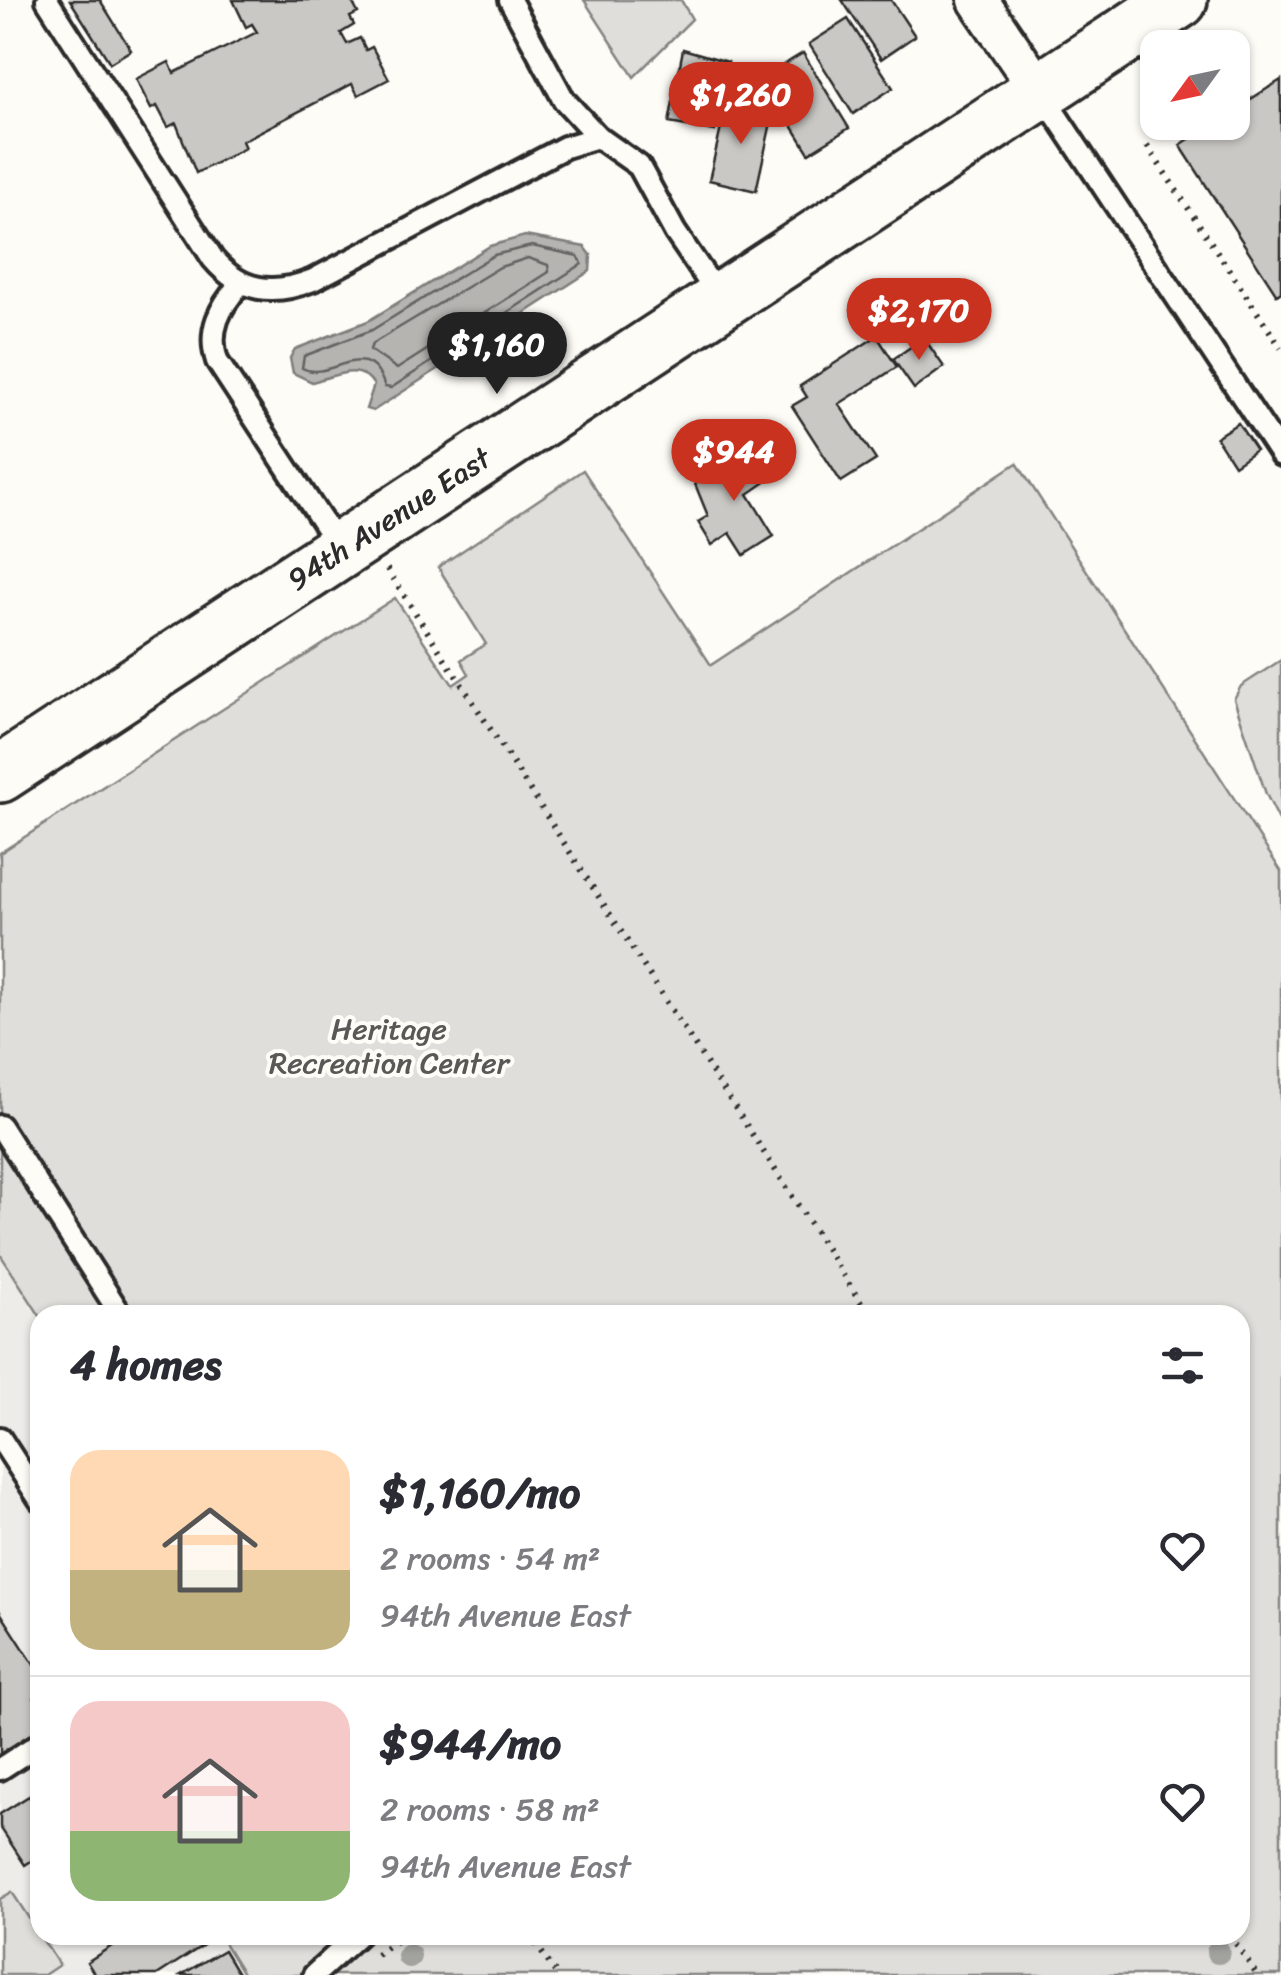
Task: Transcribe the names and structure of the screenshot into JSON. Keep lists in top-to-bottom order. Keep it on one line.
{"streets":{"main road":["94th Avenue East"]},"parks":["Heritage Recreation Center"],"north":"bottom left","page":{"price":["$1,260","$2,170","$1,160","$944"],"heading":"4 homes","list":[{"name":"$1,160/mo","note":"2 rooms · 54 m² · 94th Avenue East"},{"name":"$944/mo","note":"2 rooms · 58 m² · 94th Avenue East"}]}}
